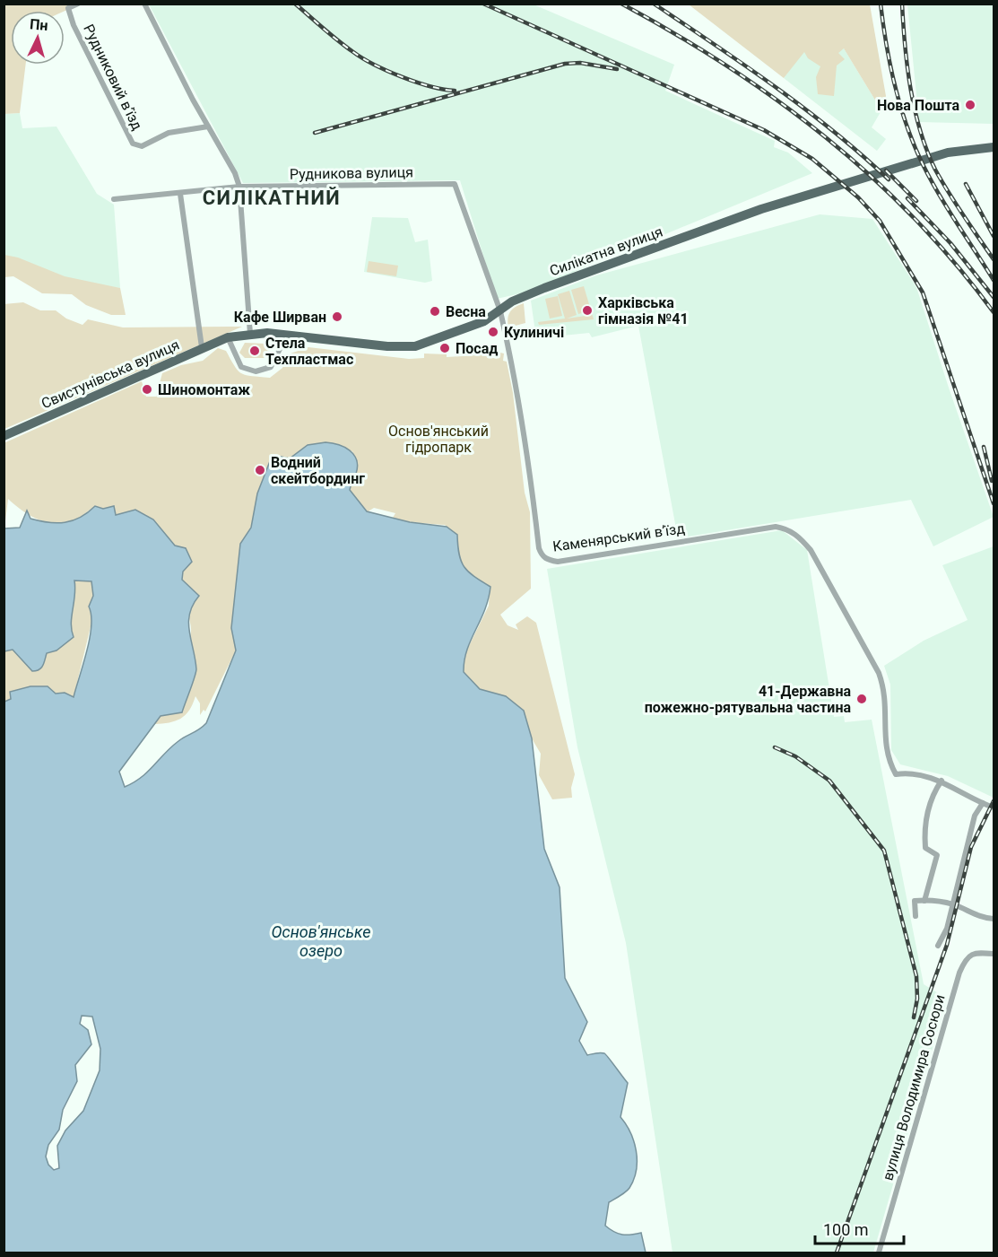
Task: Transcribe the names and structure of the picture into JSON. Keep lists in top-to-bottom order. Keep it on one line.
{"streets":{"main road":["Силікатна вулиця","Свистунівська вулиця"],"street":["Рудниковий в’їзд","Рудникова вулиця","Каменярський в’їзд","вулиця Володимира Сосюри"]},"crossings":[["Рудникова вулиця","Силікатна вулиця"],["Рудникова вулиця","Каменярський в’їзд"],["Силікатна вулиця","Свистунівська вулиця"],["Силікатна вулиця","Каменярський в’їзд"]],"districts":["СИЛІКАТНИЙ"],"water":["Основ'янське озеро"],"parks":["Основ'янський гідропарк"],"places":["Нова Пошта","Харківська гімназія №41","Весна","Кафе Ширван","Кулиничі","Посад","Стела Техпластмас","Шиномонтаж","Водний скейтбординг","41-Державна пожежно-рятувальна частина"],"scale_bar":"100 m","north":"top"}
